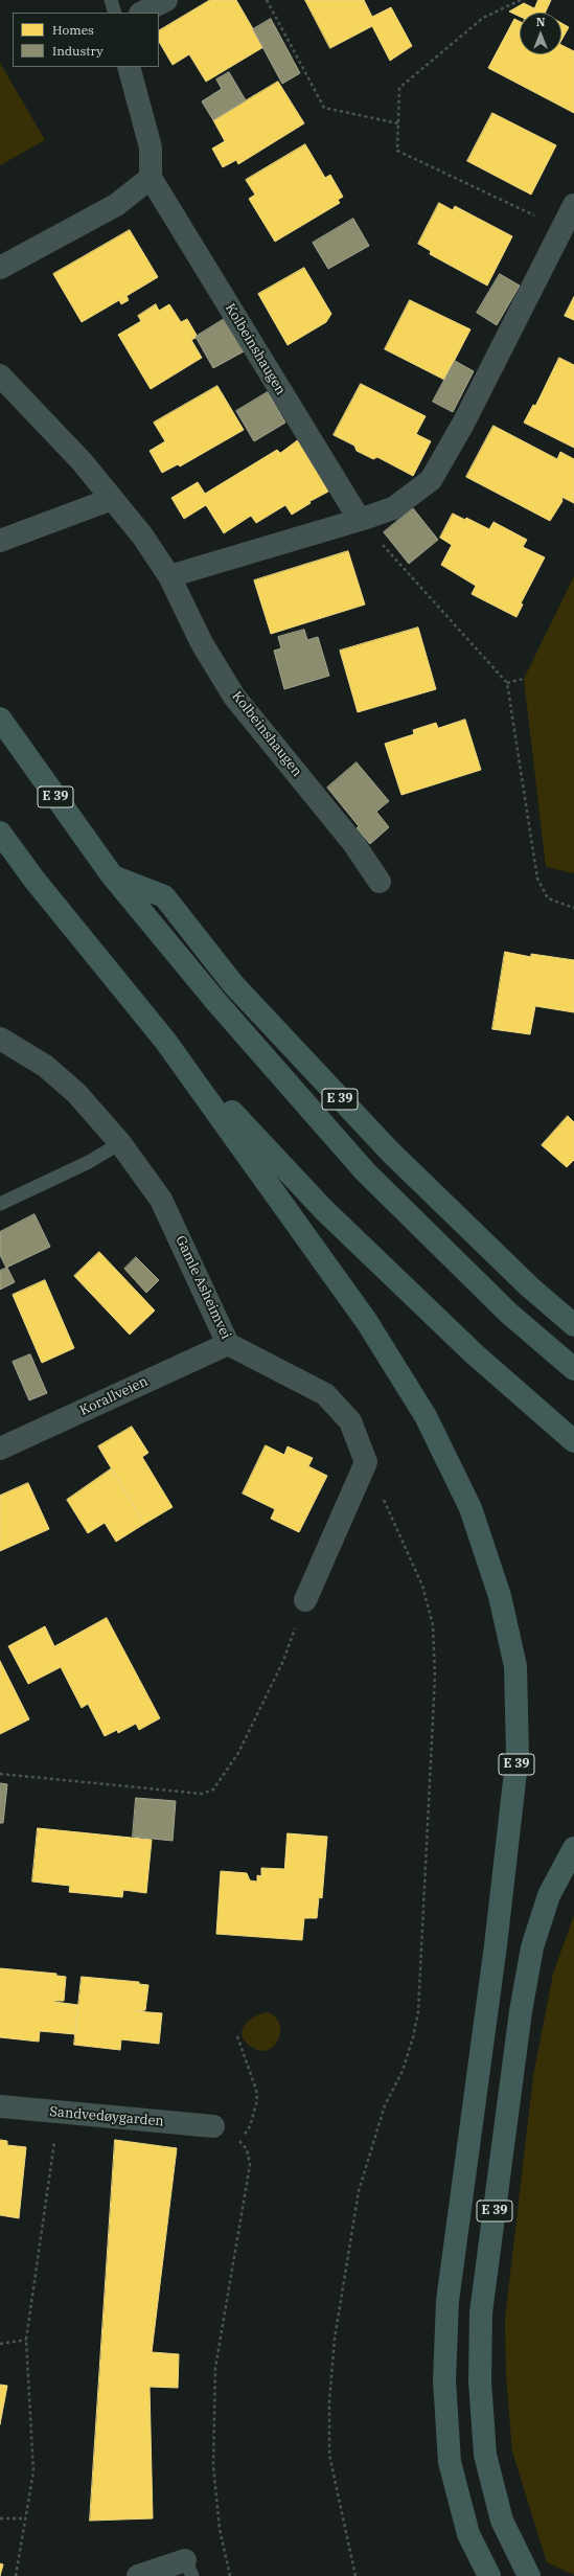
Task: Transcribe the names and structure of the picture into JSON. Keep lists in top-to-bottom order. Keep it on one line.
{"streets":{"highway":["E 39"],"street":["Kolbeinshaugen","Gamle Asheimvei","Korallveien","Sandvedøygarden"]},"crossings":[["Gamle Asheimvei","Korallveien"]],"legend":["Homes","Industry"],"north":"top"}
